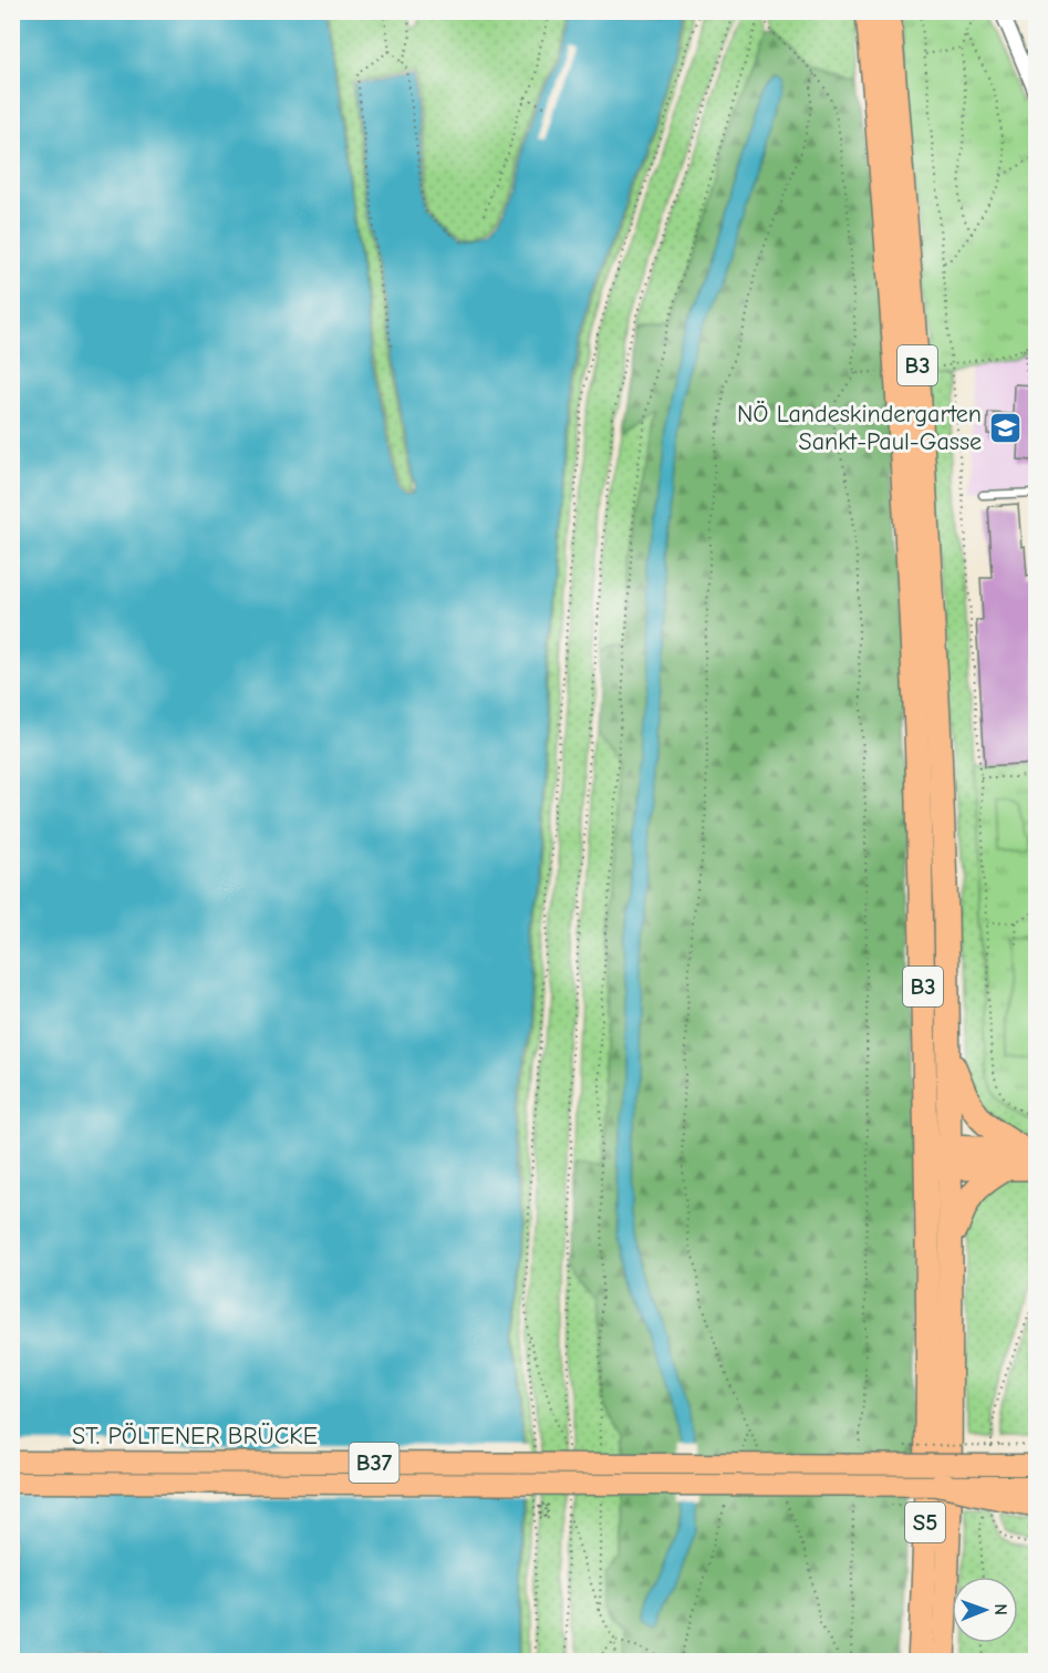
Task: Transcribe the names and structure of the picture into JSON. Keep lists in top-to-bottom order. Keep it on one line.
{"streets":{"highway":["B3","S5"],"main road":["ST. PÖLTENER BRÜCKE","B37"]},"crossings":[["B3","S5"],["ST. PÖLTENER BRÜCKE","B37"]],"places":{"school or university":["NÖ Landeskindergarten Sankt-Paul-Gasse"]},"north":"right"}
